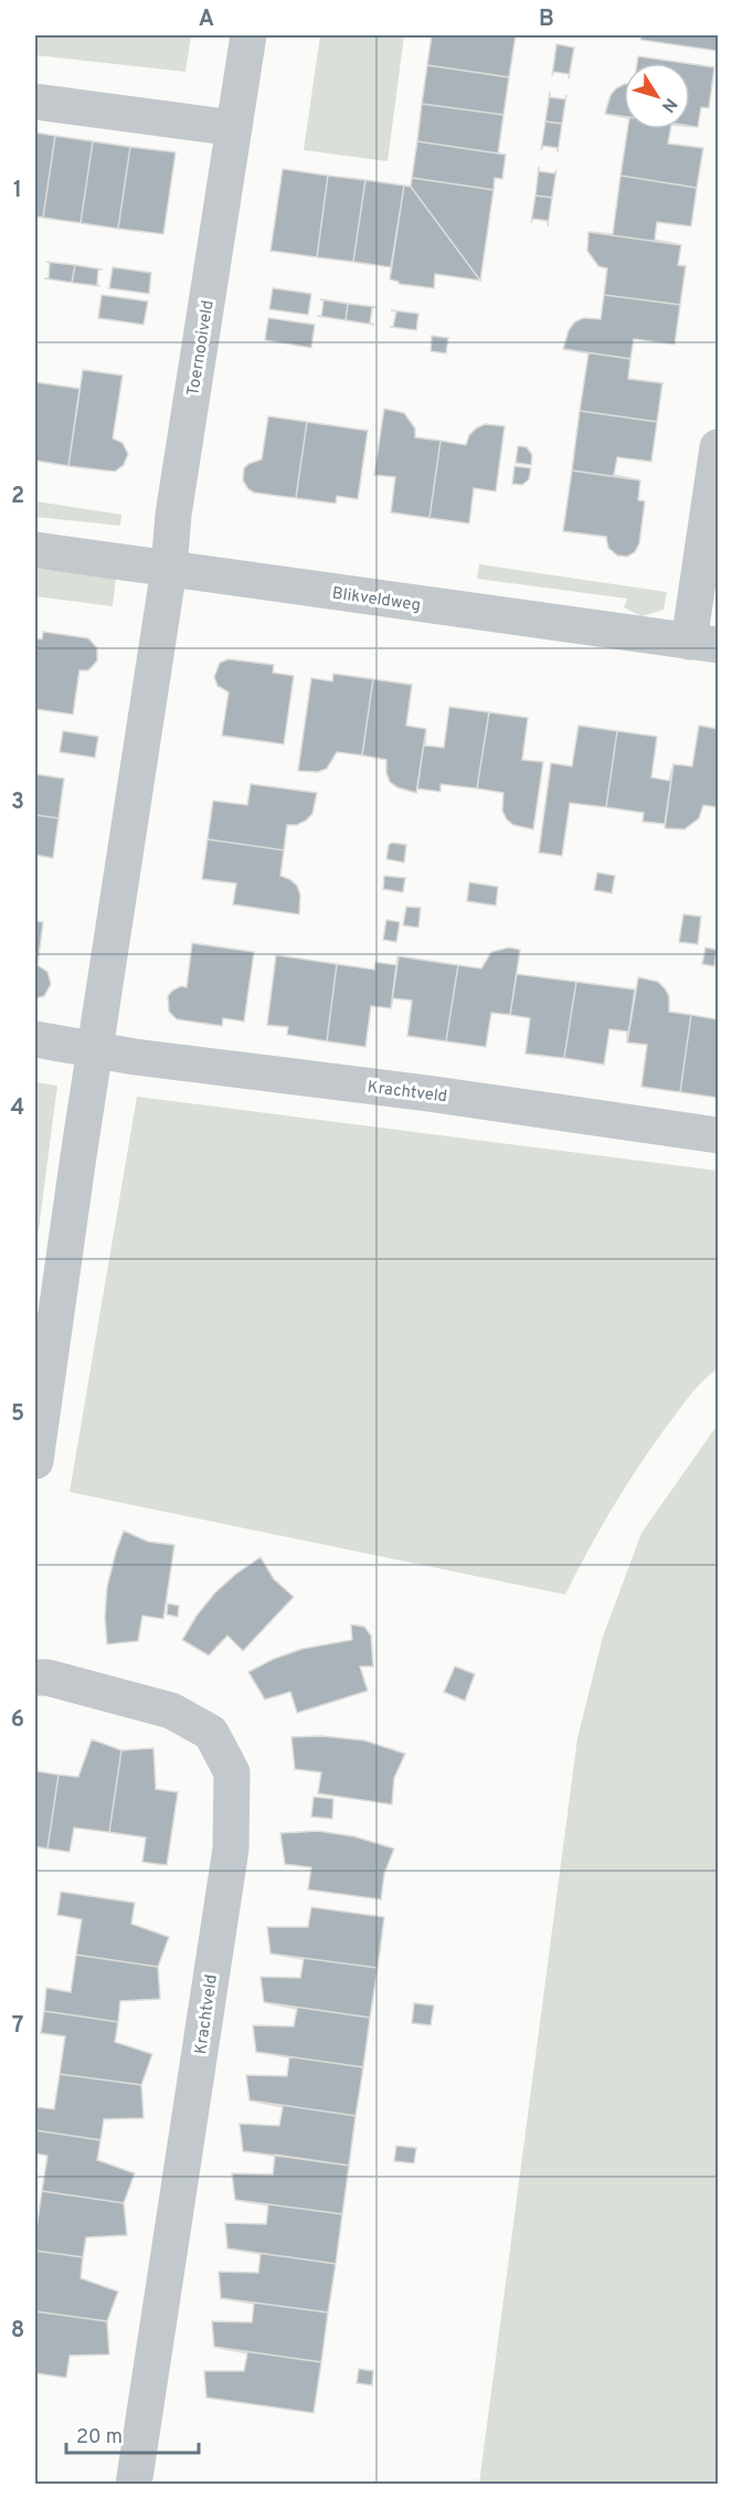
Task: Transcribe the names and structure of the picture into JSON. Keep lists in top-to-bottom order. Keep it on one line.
{"streets":{"street":["Toernooiveld","Blikveldweg","Krachtveld"]},"crossings":[["Toernooiveld","Blikveldweg"]],"scale_bar":"20 m","north":"bottom right","grid":{"columns":["A","B"],"rows":["1","2","3","4","5","6","7","8"]}}
